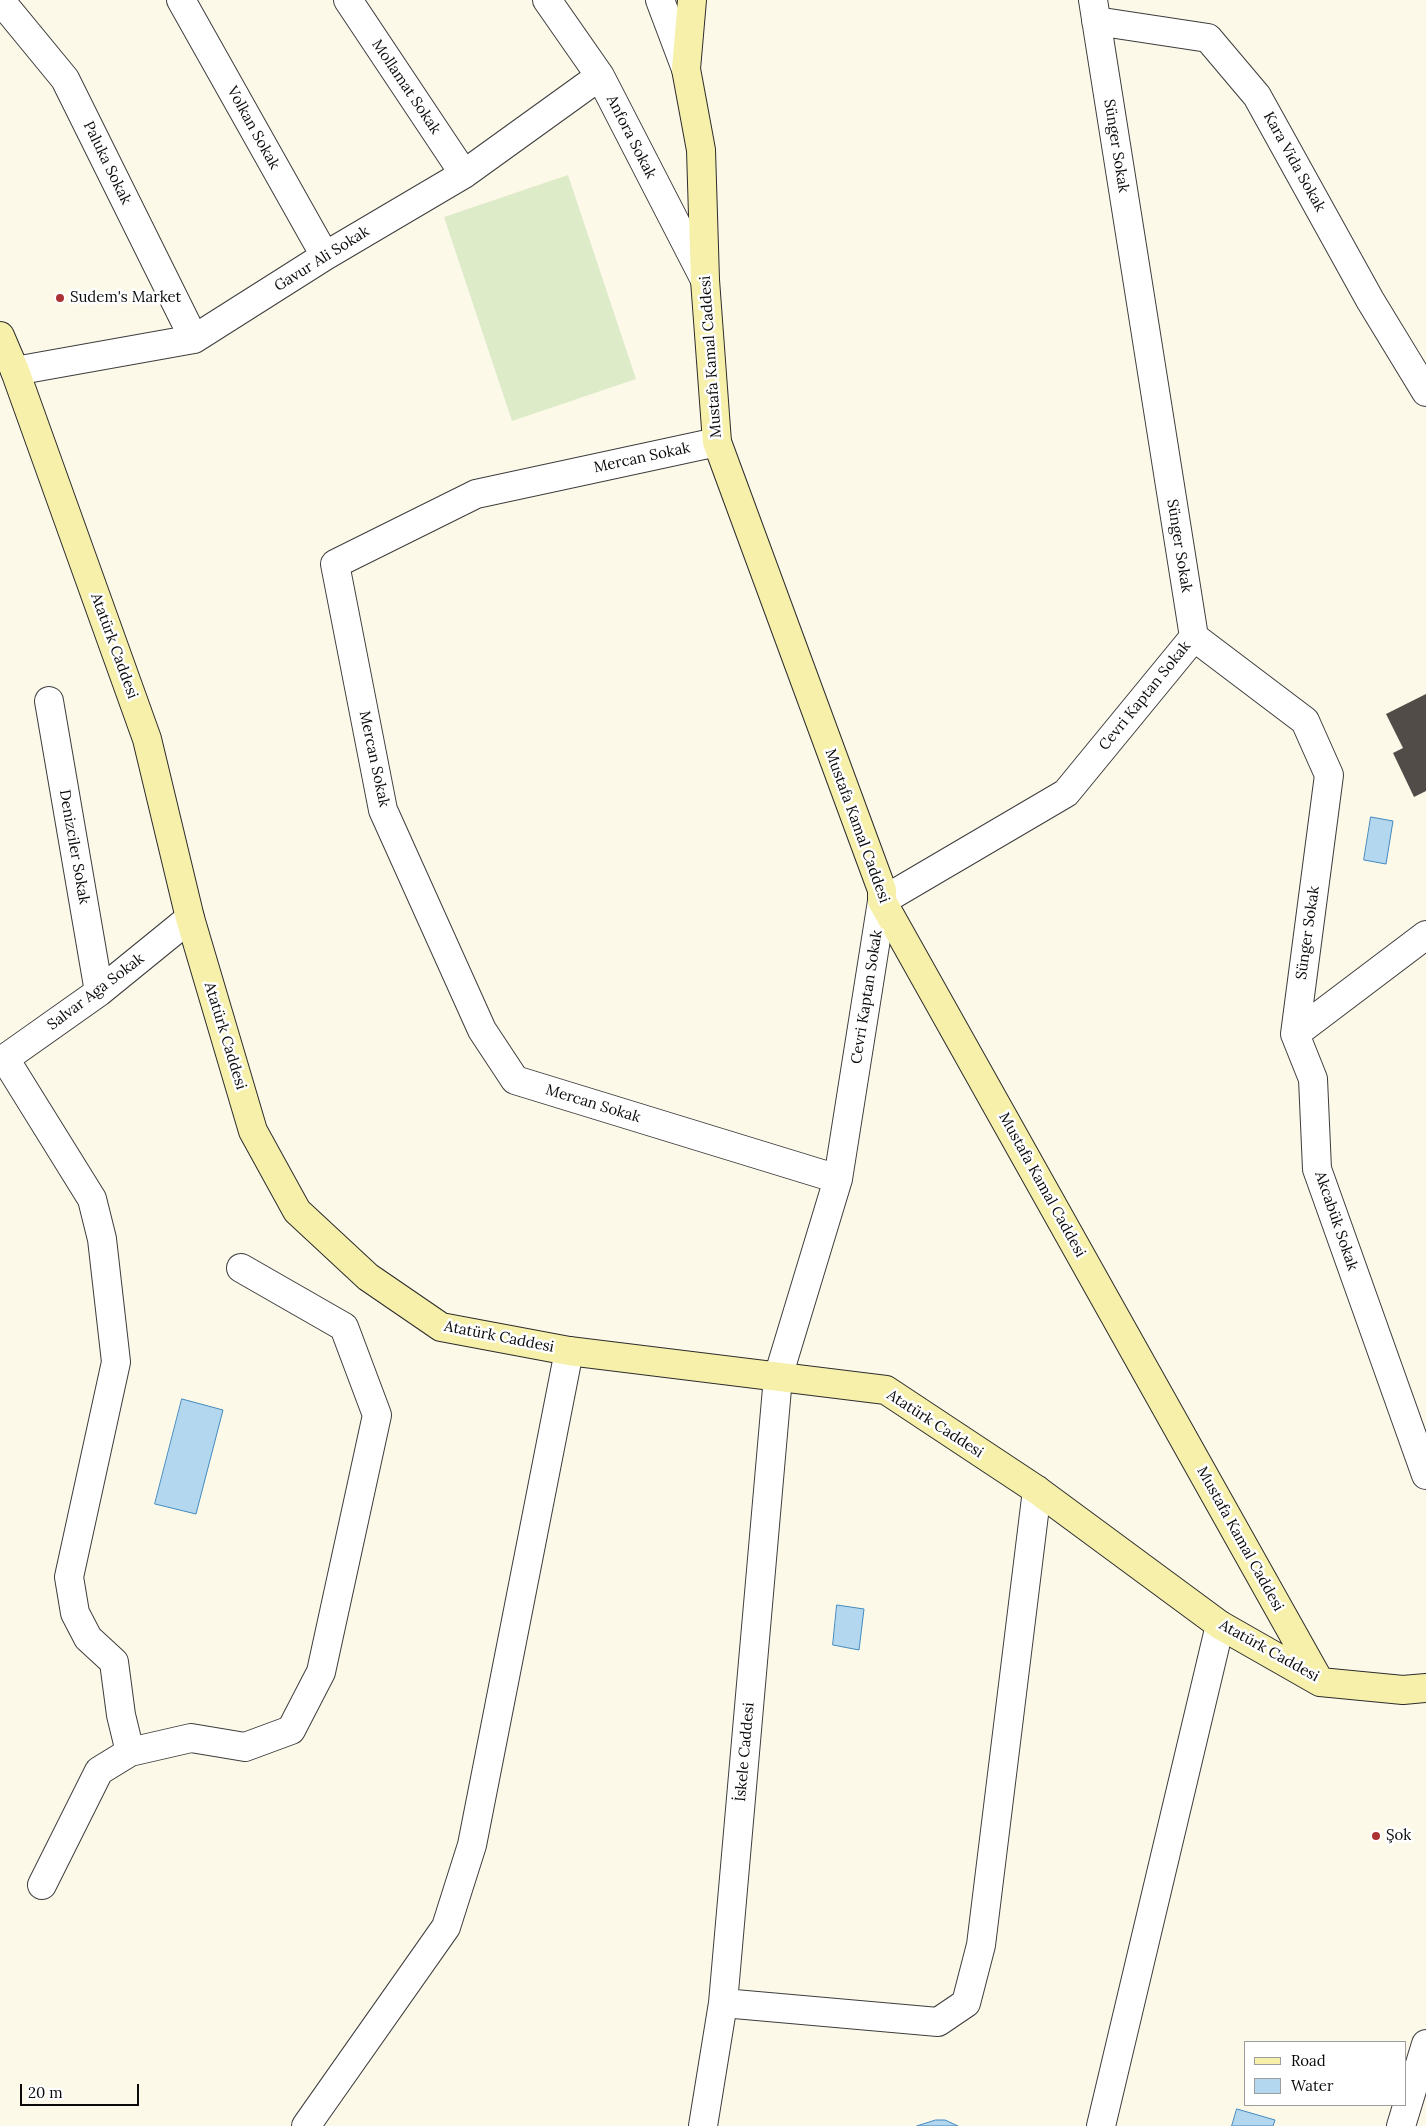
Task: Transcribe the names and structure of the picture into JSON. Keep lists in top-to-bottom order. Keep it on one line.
{"streets":{"street":["Mollamat Sokak","Volkan Sokak","Anfora Sokak","Sünger Sokak","Kara Vida Sokak","Paluka Sokak","Gavur Ali Sokak","Mustafa Kamal Caddesi","Mercan Sokak","Atatürk Caddesi","Cevri Kaptan Sokak","Denizciler Sokak","Salvar Aga Sokak","Akcabük Sokak","İskele Caddesi"]},"crossings":[["Mollamat Sokak","Gavur Ali Sokak"],["Volkan Sokak","Gavur Ali Sokak"],["Anfora Sokak","Gavur Ali Sokak"],["Anfora Sokak","Mustafa Kamal Caddesi"],["Sünger Sokak","Kara Vida Sokak"],["Sünger Sokak","Cevri Kaptan Sokak"],["Sünger Sokak","Akcabük Sokak"],["Paluka Sokak","Gavur Ali Sokak"],["Gavur Ali Sokak","Atatürk Caddesi"],["Mustafa Kamal Caddesi","Mercan Sokak"],["Mustafa Kamal Caddesi","Atatürk Caddesi"],["Mustafa Kamal Caddesi","Cevri Kaptan Sokak"],["Mercan Sokak","Cevri Kaptan Sokak"],["Atatürk Caddesi","Cevri Kaptan Sokak"],["Atatürk Caddesi","Salvar Aga Sokak"],["Atatürk Caddesi","İskele Caddesi"],["Cevri Kaptan Sokak","İskele Caddesi"],["Denizciler Sokak","Salvar Aga Sokak"]],"places":["Sudem's Market","Şok"],"legend":["Road","Water"],"scale_bar":"20 m"}
